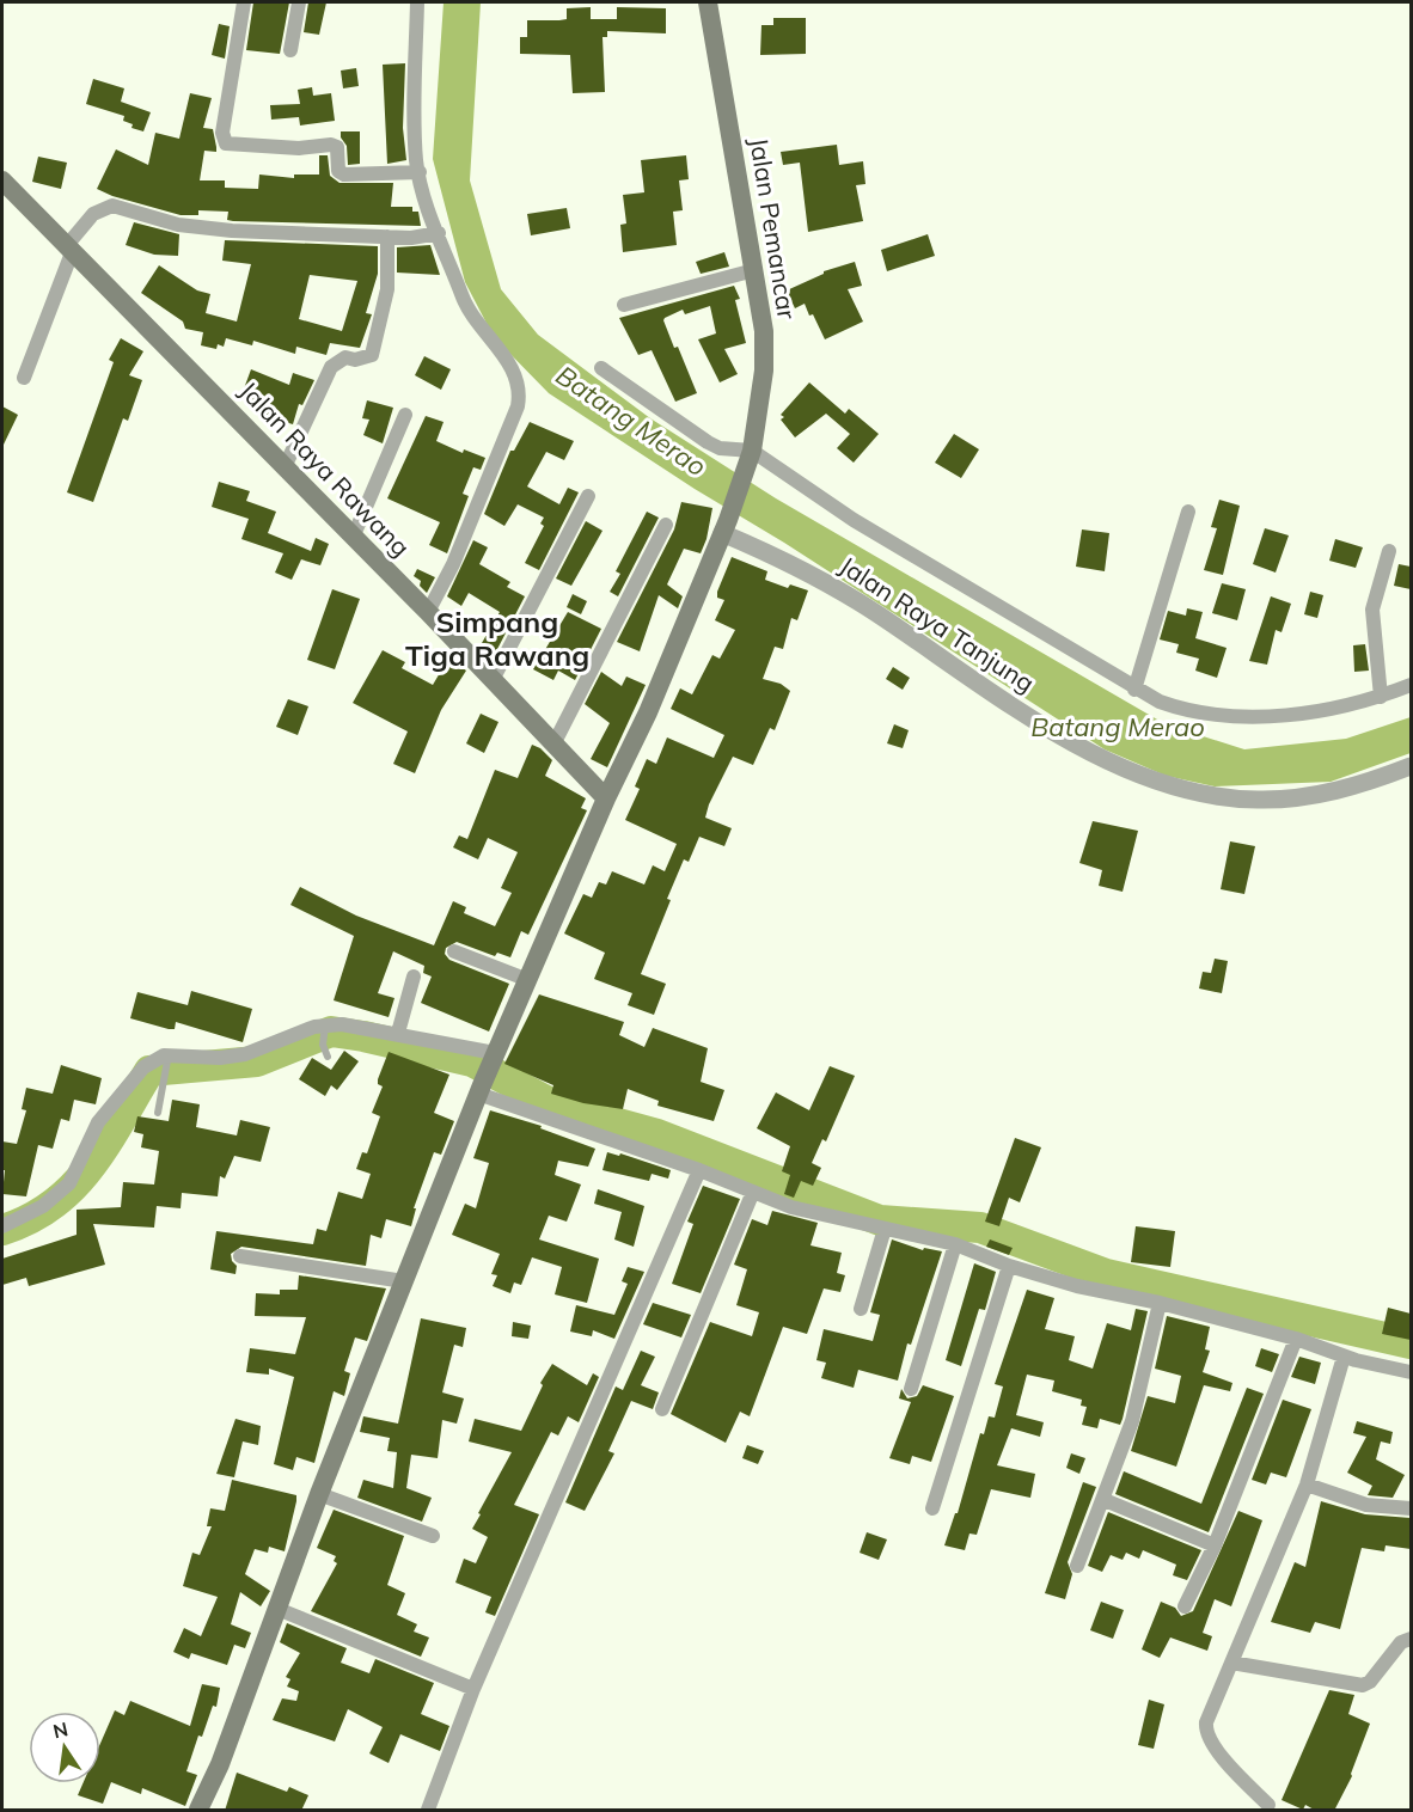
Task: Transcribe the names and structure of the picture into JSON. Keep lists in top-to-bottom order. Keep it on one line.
{"streets":{"main road":["Jalan Pemancar","Jalan Raya Rawang"],"street":["Jalan Raya Tanjung"]},"crossings":[["Jalan Pemancar","Jalan Raya Rawang"],["Jalan Pemancar","Jalan Raya Tanjung"]],"districts":["Simpang Tiga Rawang"],"water":["Batang Merao"],"north":"top"}
